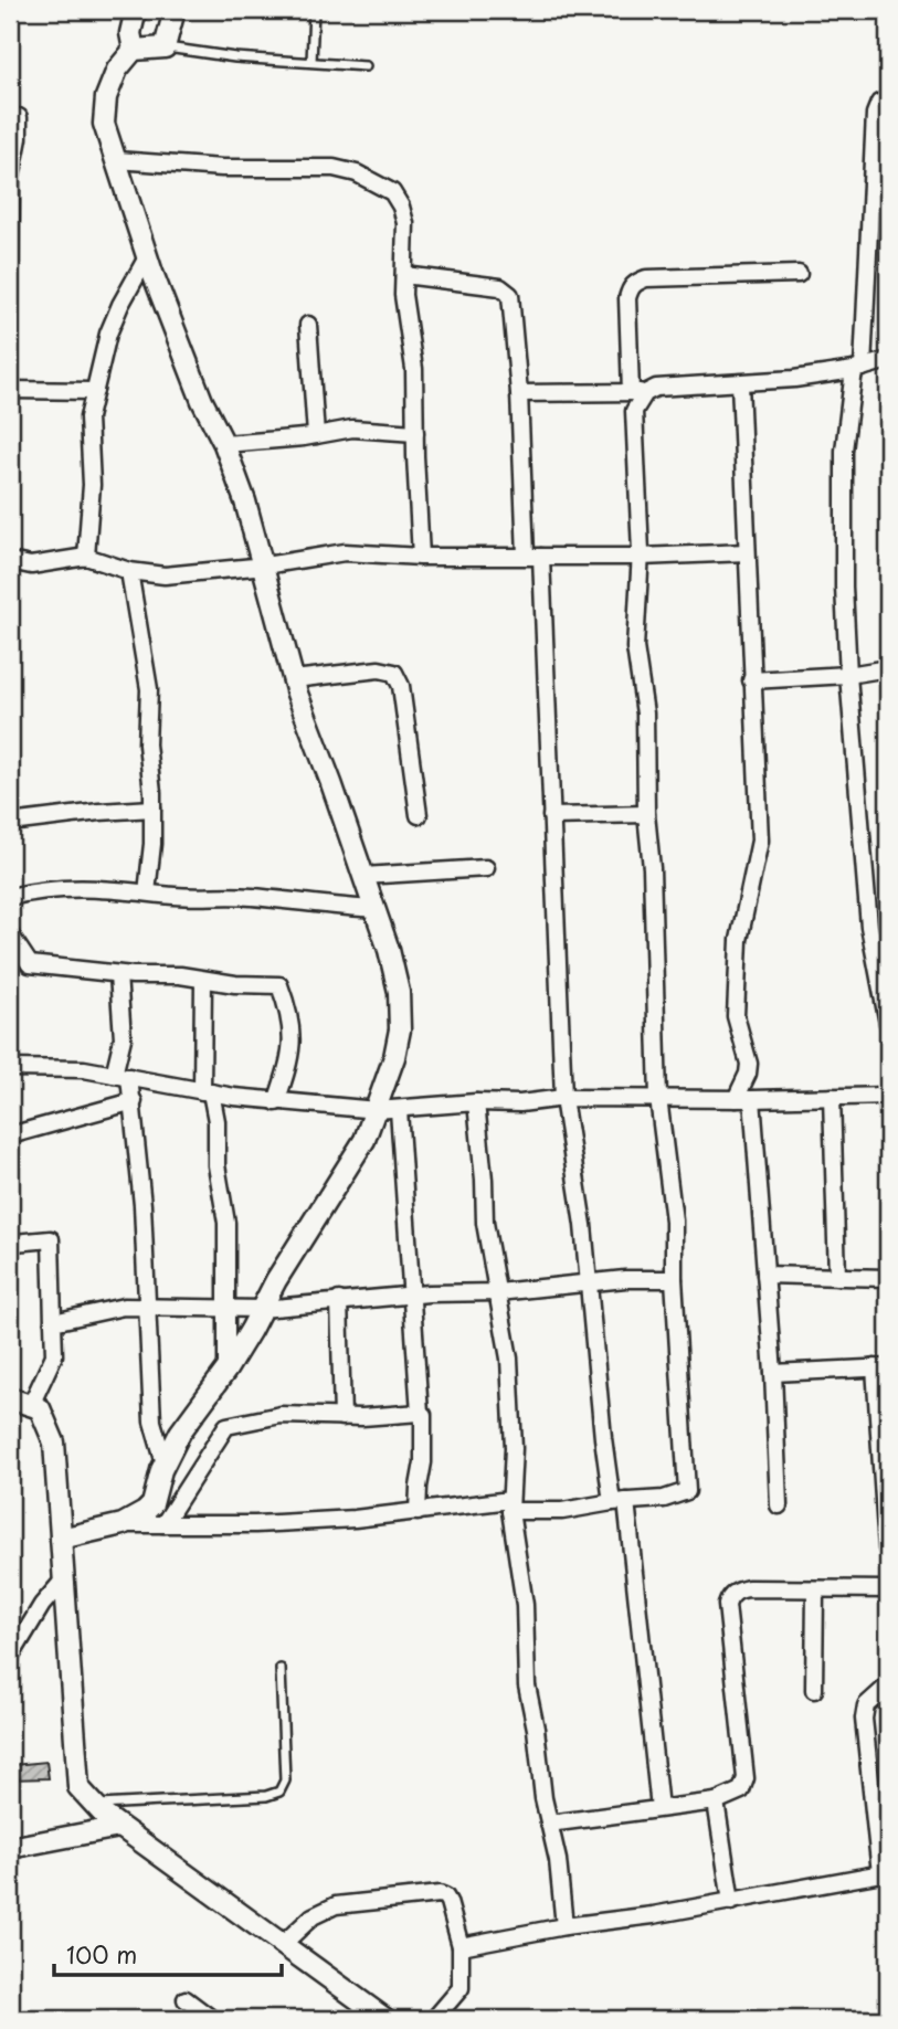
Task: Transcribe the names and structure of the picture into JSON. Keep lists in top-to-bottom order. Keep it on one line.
{"scale_bar":"100 m"}
